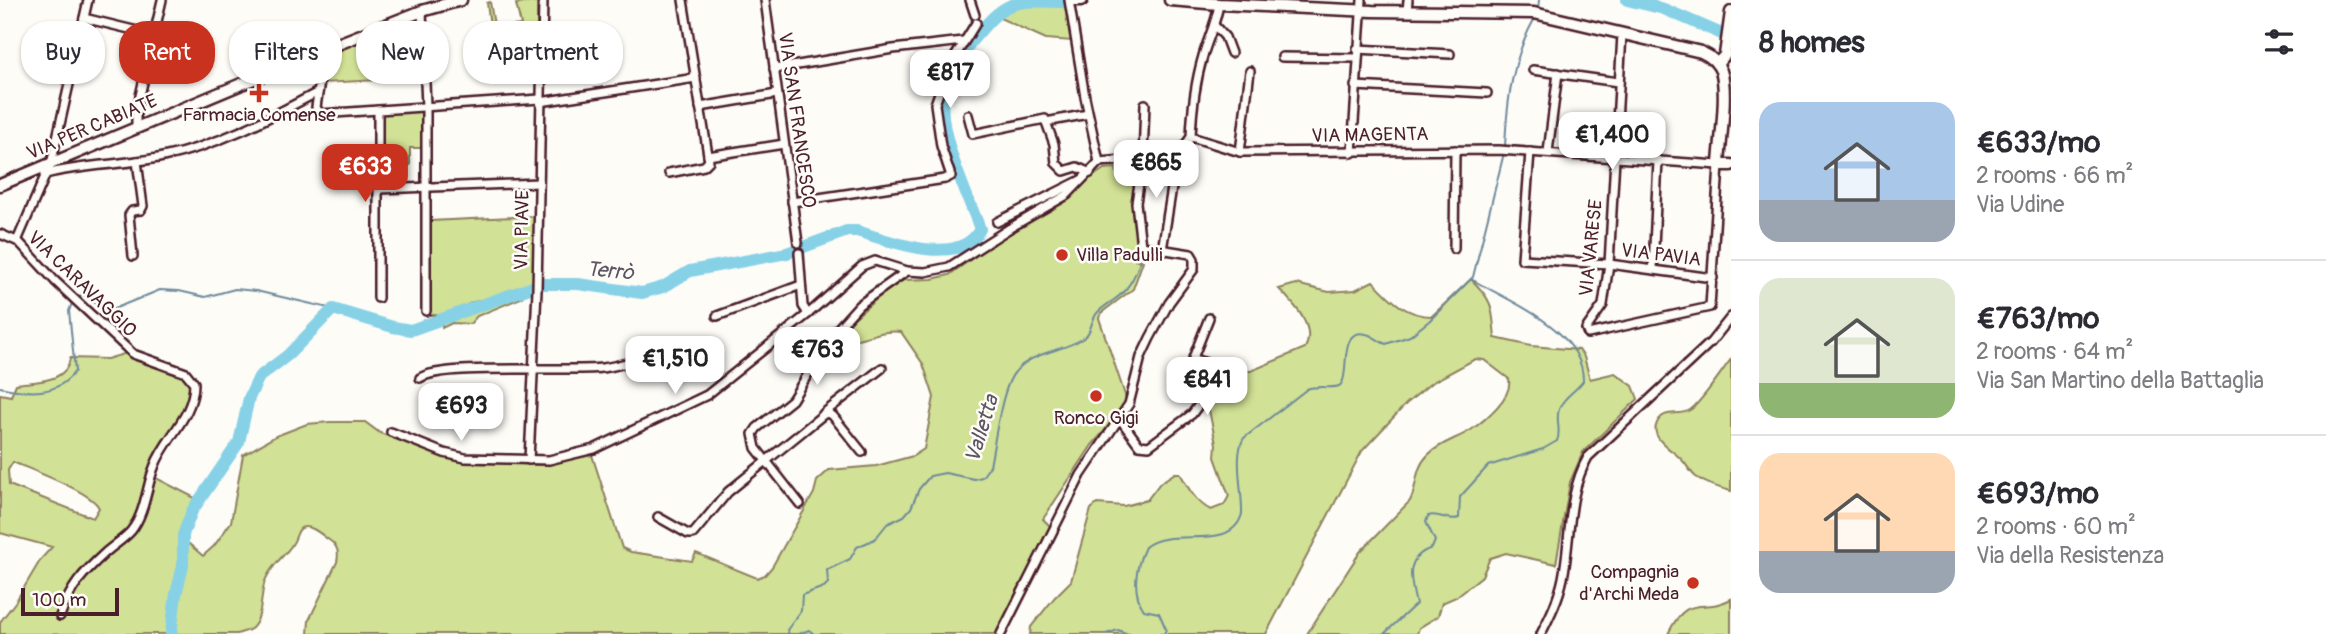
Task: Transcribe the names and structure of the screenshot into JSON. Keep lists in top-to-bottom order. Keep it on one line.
{"streets":{"street":["VIA SAN FRANCESCO","VIA PER CABIATE","VIA MAGENTA","VIA PIAVE","VIA VARESE","VIA PAVIA","VIA CARAVAGGIO"]},"crossings":[["VIA MAGENTA","VIA VARESE"],["VIA MAGENTA","VIA PAVIA"],["VIA VARESE","VIA PAVIA"]],"water":["Terrò","Valletta"],"places":{"health":["Farmacia Comense"],"other":["Villa Padulli","Ronco Gigi","Compagnia d'Archi Meda"]},"scale_bar":"100 m","page":{"heading":"8 homes","chip":["Buy","Rent","Filters","New","Apartment"],"price":["€817","€1,400","€865","€633","€763","€1,510","€841","€693"],"list":[{"name":"€633/mo","note":"2 rooms · 66 m² · Via Udine"},{"name":"€763/mo","note":"2 rooms · 64 m² · Via San Martino della Battaglia"},{"name":"€693/mo","note":"2 rooms · 60 m² · Via della Resistenza"}],"scale":"100 m"}}
